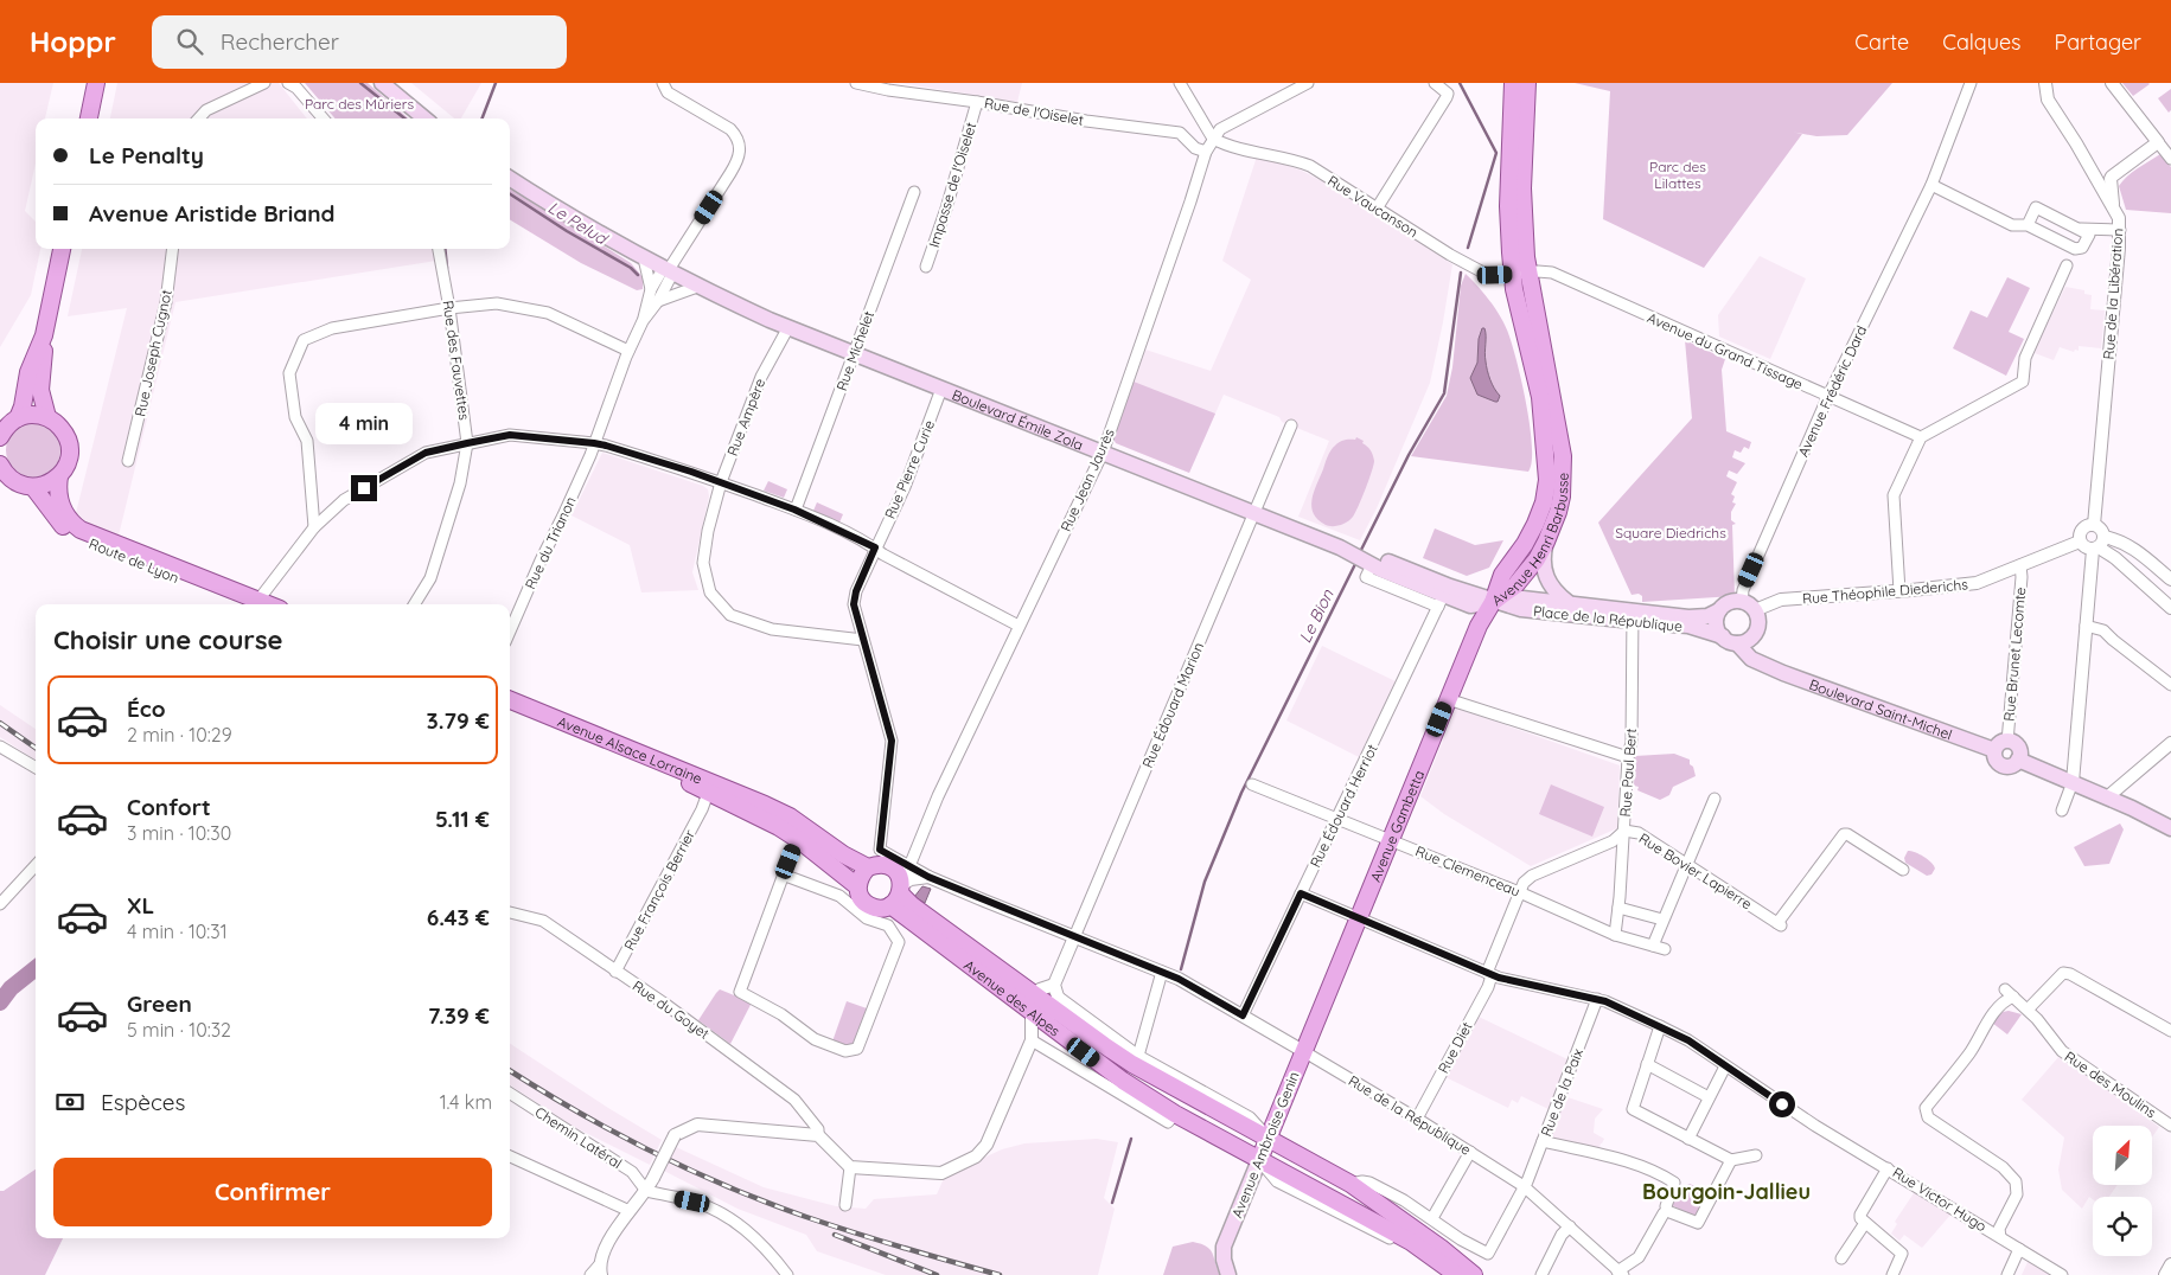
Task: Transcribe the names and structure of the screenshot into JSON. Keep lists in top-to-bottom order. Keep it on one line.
{"streets":{"main road":["Boulevard Émile Zola","Avenue Henri Barbusse","Route de Lyon","Place de la République","Boulevard Saint-Michel","Avenue Alsace Lorraine","Avenue Gambetta","Avenue des Alpes","Avenue Ambroise Genin"],"street":["Rue de l'Oiselet","Impasse de l'Oiselet","Rue Vaucanson","Rue de la Libération","Rue Michelet","Avenue du Grand Tissage","Rue Joseph Cugnot","Rue des Fauvettes","Avenue Frédéric Dard","Rue Ampère","Rue Pierre Curie","Rue Jean Jaurès","Rue du Trianon","Rue Théophile Diederichs","Rue Brunet Lecomte","Rue Édouard Marion","Rue Paul Bert","Rue Édouard Herriot","Rue Clemenceau","Rue Bovier Lapierre","Rue François Berrier","Rue du Goyet","Rue Diet","Rue des Moulins","Rue de la Paix","Rue de la République","Chemin Latéral","Rue Victor Hugo"]},"crossings":[["Rue de l'Oiselet","Impasse de l'Oiselet"],["Rue de l'Oiselet","Rue Jean Jaurès"],["Rue Vaucanson","Avenue du Grand Tissage"],["Rue Vaucanson","Rue Jean Jaurès"],["Rue Vaucanson","Avenue Henri Barbusse"],["Rue de la Libération","Rue Théophile Diederichs"],["Rue Michelet","Boulevard Émile Zola"],["Avenue du Grand Tissage","Avenue Frédéric Dard"],["Avenue du Grand Tissage","Avenue Henri Barbusse"],["Avenue Frédéric Dard","Rue Théophile Diederichs"],["Avenue Frédéric Dard","Place de la République"],["Avenue Frédéric Dard","Boulevard Saint-Michel"],["Rue Ampère","Boulevard Émile Zola"],["Rue Ampère","Rue Pierre Curie"],["Boulevard Émile Zola","Rue Pierre Curie"],["Boulevard Émile Zola","Rue Jean Jaurès"],["Boulevard Émile Zola","Place de la République"],["Boulevard Émile Zola","Rue Édouard Marion"],["Rue Pierre Curie","Rue Jean Jaurès"],["Rue Pierre Curie","Avenue des Alpes"],["Rue Jean Jaurès","Avenue des Alpes"],["Avenue Henri Barbusse","Place de la République"],["Avenue Henri Barbusse","Avenue Gambetta"],["Rue Théophile Diederichs","Place de la République"],["Rue Théophile Diederichs","Rue Brunet Lecomte"],["Rue Théophile Diederichs","Boulevard Saint-Michel"],["Place de la République","Boulevard Saint-Michel"],["Place de la République","Rue Paul Bert"],["Place de la République","Rue Édouard Herriot"],["Place de la République","Avenue Gambetta"],["Rue Brunet Lecomte","Boulevard Saint-Michel"],["Rue Édouard Marion","Avenue des Alpes"],["Avenue Alsace Lorraine","Rue François Berrier"],["Avenue Alsace Lorraine","Avenue des Alpes"],["Rue Paul Bert","Rue Clemenceau"],["Rue Paul Bert","Rue Bovier Lapierre"],["Rue Édouard Herriot","Rue Clemenceau"],["Rue Édouard Herriot","Rue de la République"],["Rue Édouard Herriot","Rue Victor Hugo"],["Avenue Gambetta","Rue Clemenceau"],["Avenue Gambetta","Rue de la République"],["Avenue Gambetta","Avenue Ambroise Genin"],["Avenue Gambetta","Rue Victor Hugo"],["Rue Clemenceau","Rue Bovier Lapierre"],["Rue Clemenceau","Rue Diet"],["Rue Bovier Lapierre","Rue Diet"],["Rue François Berrier","Avenue des Alpes"],["Rue François Berrier","Rue du Goyet"],["Avenue des Alpes","Rue de la Paix"],["Avenue des Alpes","Avenue Ambroise Genin"],["Rue Diet","Rue de la République"],["Rue Diet","Rue Victor Hugo"],["Rue de la Paix","Rue de la République"],["Rue de la Paix","Rue Victor Hugo"],["Rue de la République","Avenue Ambroise Genin"]],"districts":["Bourgoin-Jallieu"],"water":["Le Pelud","Le Bion"],"parks":["Parc des Mûriers","Parc des Lilattes","Square Diedrichs"],"north":"top right","page":{"header":"Hoppr","search":"Rechercher","nav":["Carte","Calques","Partager"],"banner":["Le Penalty","Avenue Aristide Briand"],"bubble":"4 min","heading":"Choisir une course","list":[{"name":"Éco","note":"2 min · 10:29","value":"3.79 €"},{"name":"Confort","note":"3 min · 10:30","value":"5.11 €"},{"name":"XL","note":"4 min · 10:31","value":"6.43 €"},{"name":"Green","note":"5 min · 10:32","value":"7.39 €"}],"pay":["Espèces","1.4 km"],"buttons":"Confirmer"}}
